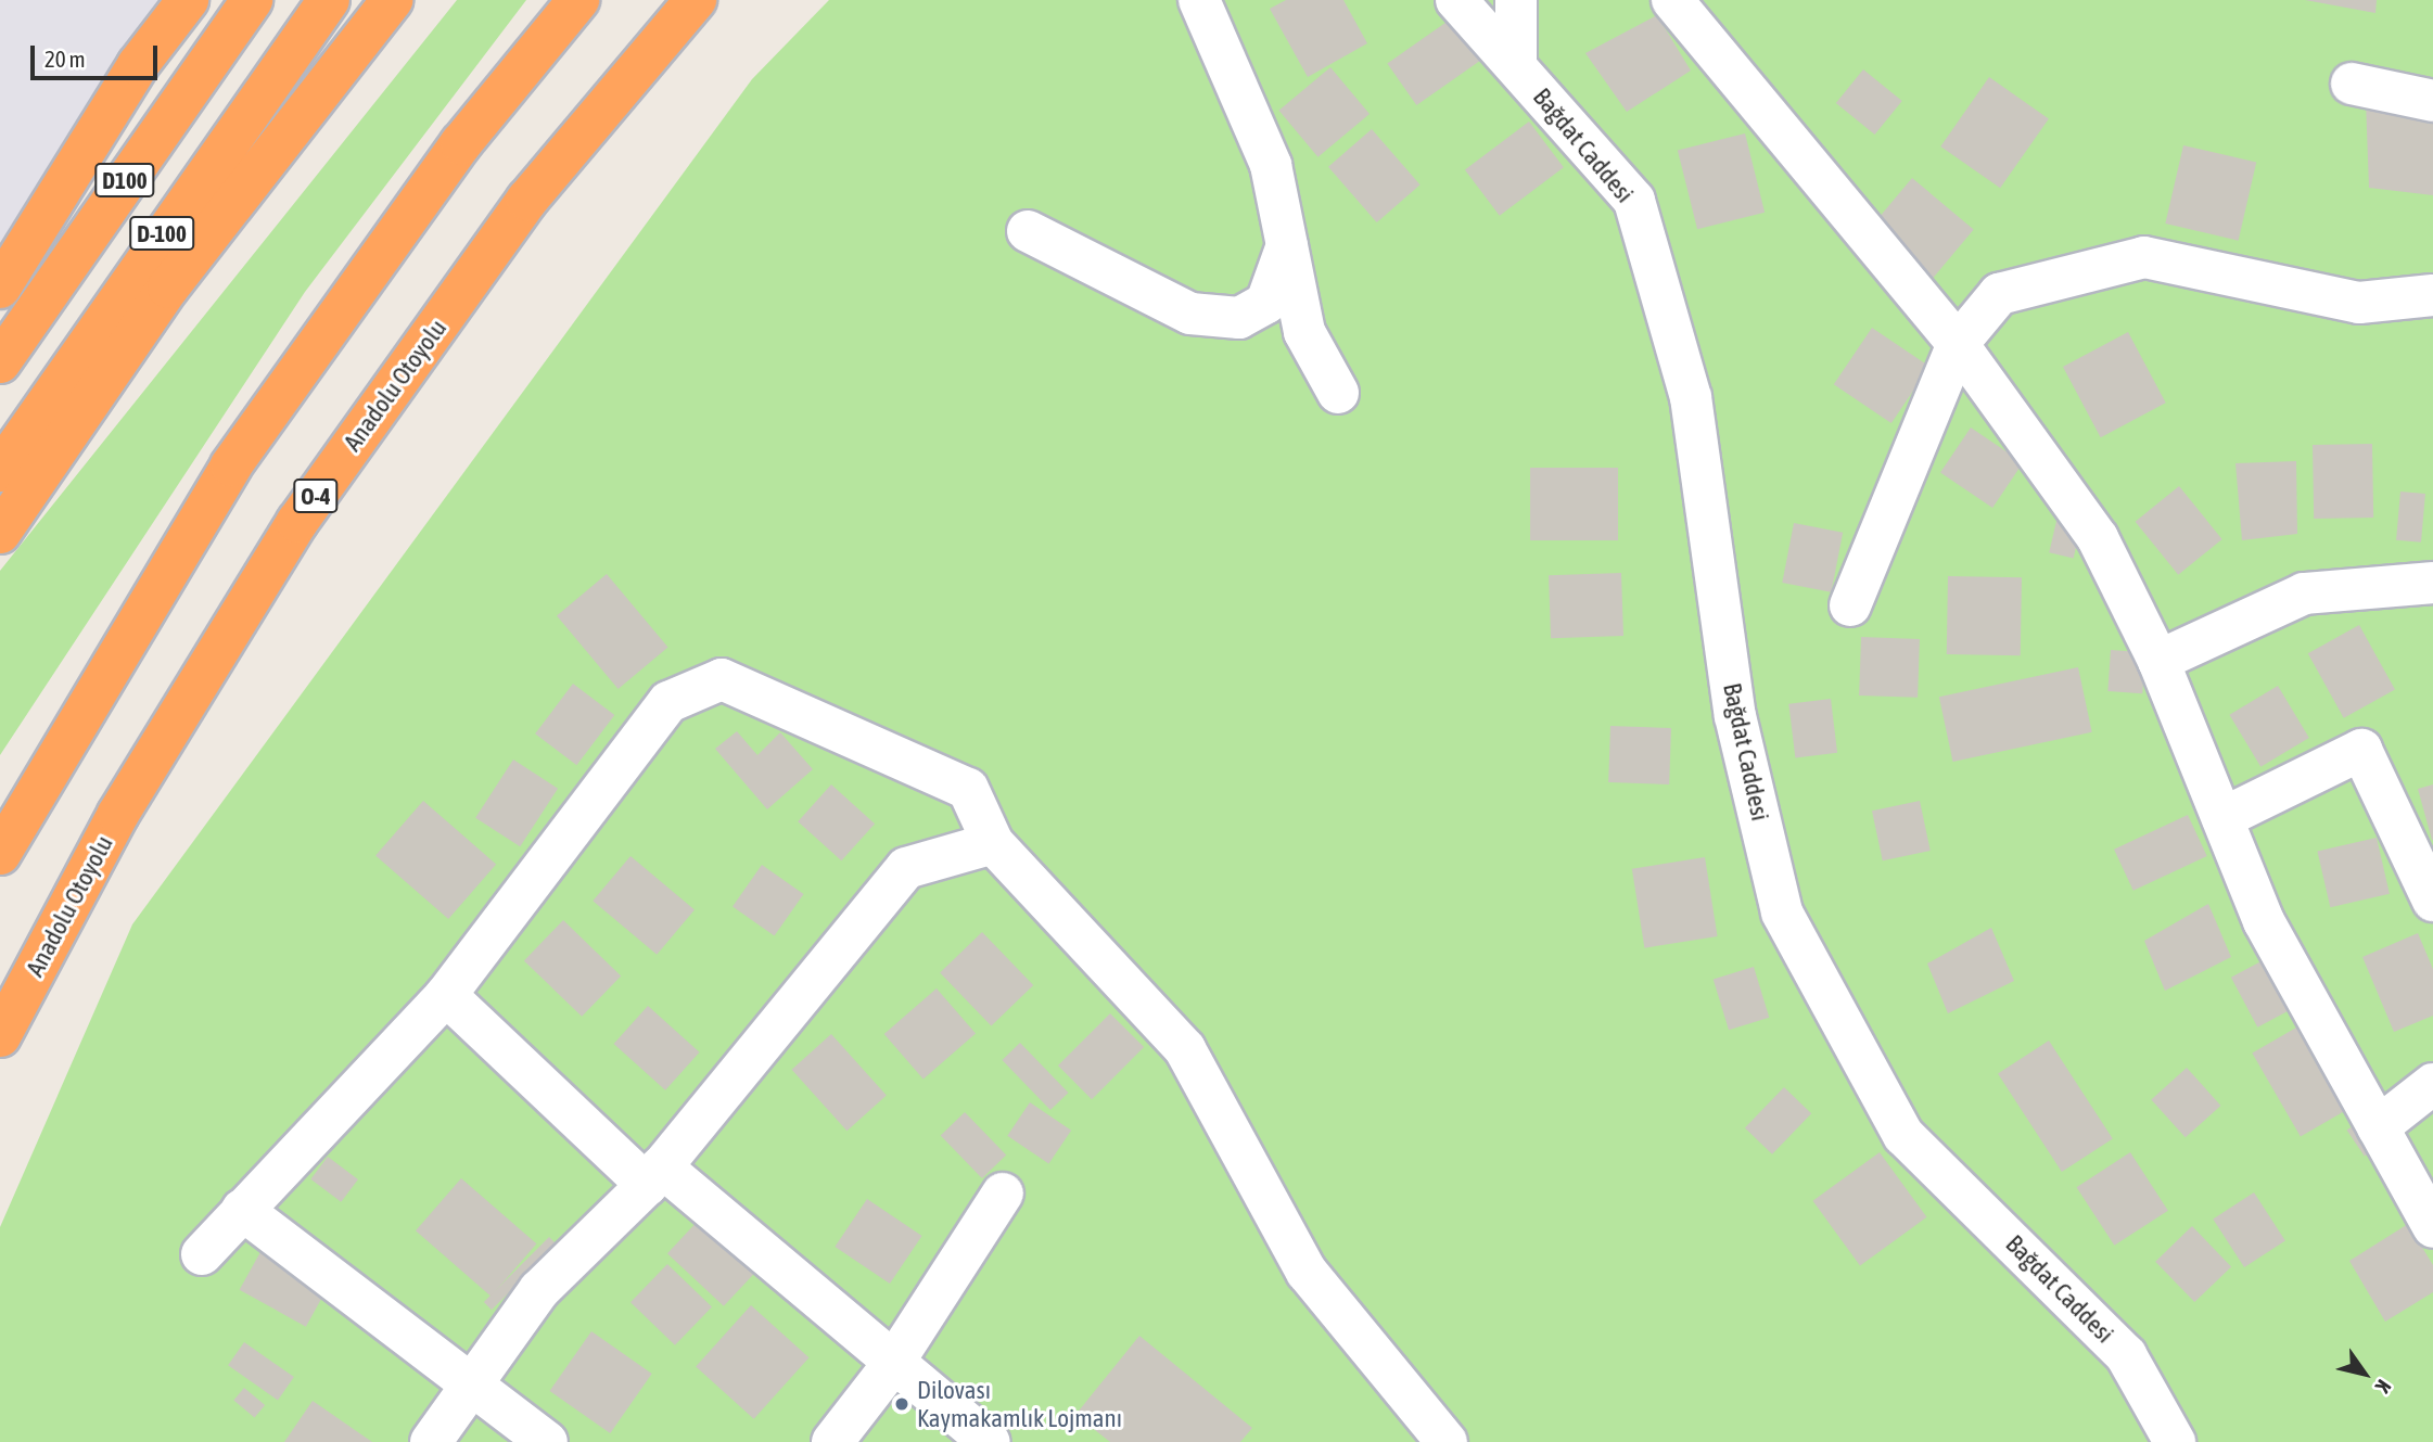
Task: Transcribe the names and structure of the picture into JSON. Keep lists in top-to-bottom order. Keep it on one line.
{"streets":{"highway":["D100","D-100","Anadolu Otoyolu","O-4"],"street":["Bağdat Caddesi"]},"places":["Dilovası Kaymakamlık Lojmanı"],"scale_bar":"20 m","north":"bottom right"}
